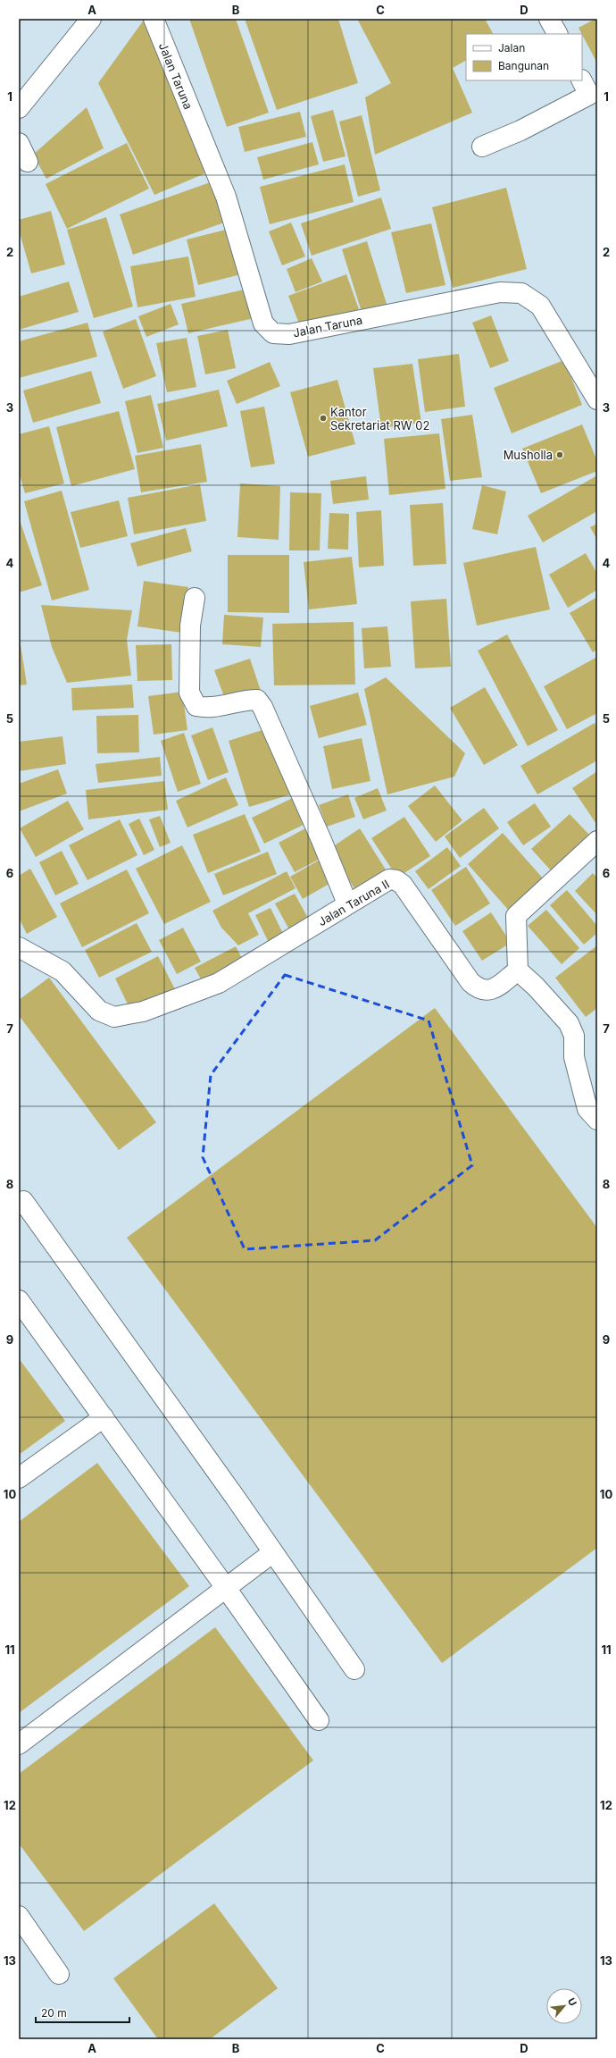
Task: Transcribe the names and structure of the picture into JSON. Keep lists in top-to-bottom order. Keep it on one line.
{"streets":{"street":["Jalan Taruna","Jalan Taruna II"]},"places":["Kantor Sekretariat RW 02","Musholla"],"legend":["Jalan","Bangunan"],"scale_bar":"20 m","north":"top right","grid":{"columns":["A","B","C","D"],"rows":["1","2","3","4","5","6","7","8","9","10","11","12","13"]}}
